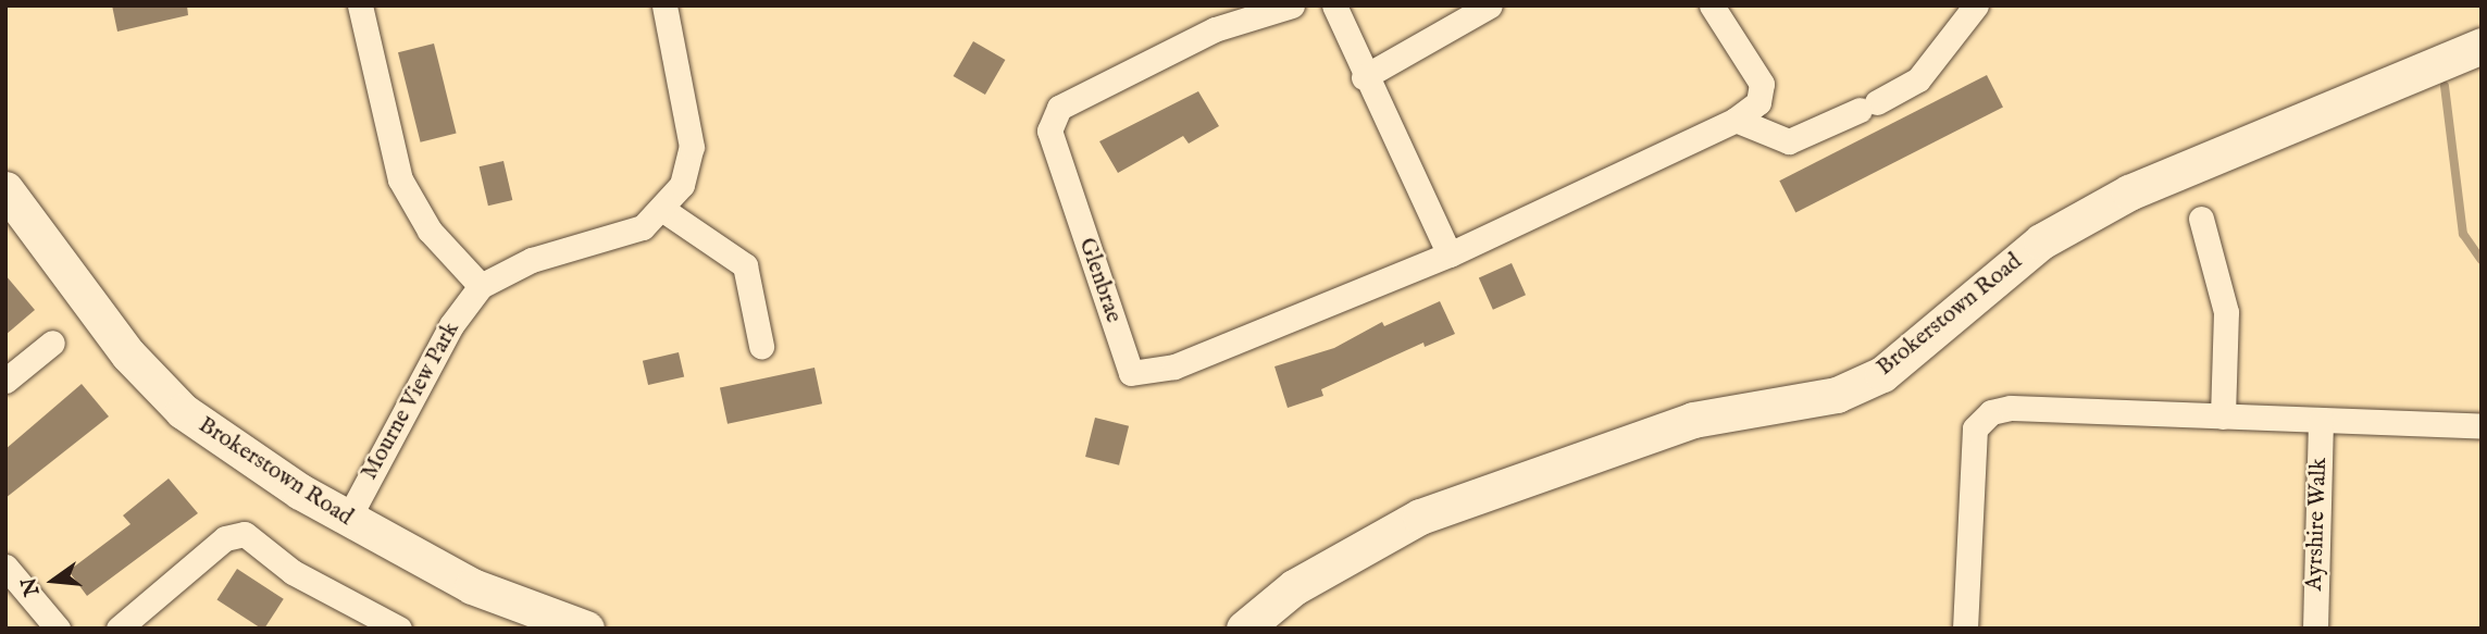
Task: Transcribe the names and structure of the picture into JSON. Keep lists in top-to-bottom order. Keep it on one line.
{"streets":{"street":["Glenbrae","Brokerstown Road","Mourne View Park","Ayrshire Walk"]},"crossings":[["Brokerstown Road","Mourne View Park"]],"north":"left"}
